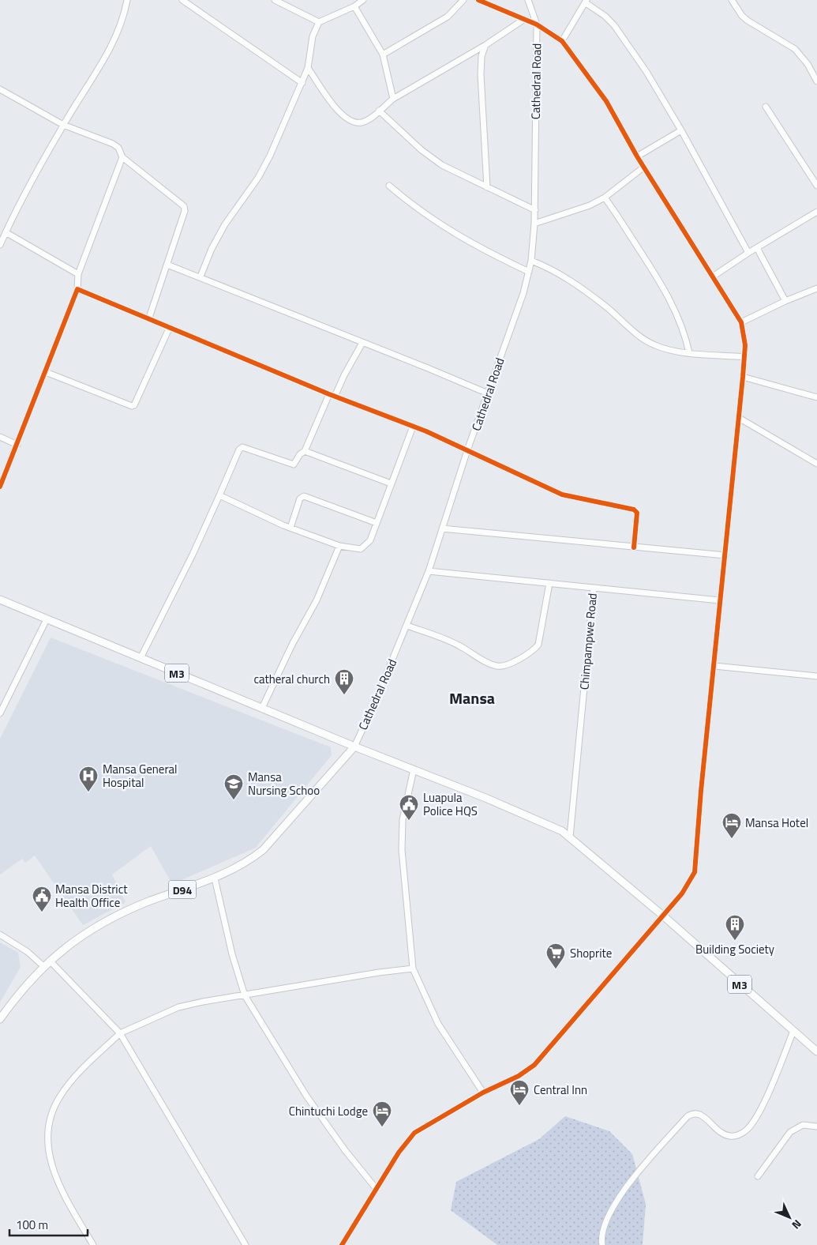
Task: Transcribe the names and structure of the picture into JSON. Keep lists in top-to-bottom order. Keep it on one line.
{"streets":{"main road":["M3","D94"],"street":["Cathedral Road","Chimpampwe Road"]},"crossings":[["Cathedral Road","Chimpampwe Road"],["Cathedral Road","M3"],["Cathedral Road","D94"],["Chimpampwe Road","M3"],["M3","D94"]],"districts":["Mansa"],"places":{"building":["catheral church","Building Society"],"hospital":["Mansa General Hospital"],"school or university":["Mansa Nursing Schoo"],"public building":["Luapula Police HQS","Mansa District Health Office"],"hotel":["Mansa Hotel","Central Inn","Chintuchi Lodge"],"supermarket":["Shoprite"]},"scale_bar":"100 m","north":"bottom right"}
